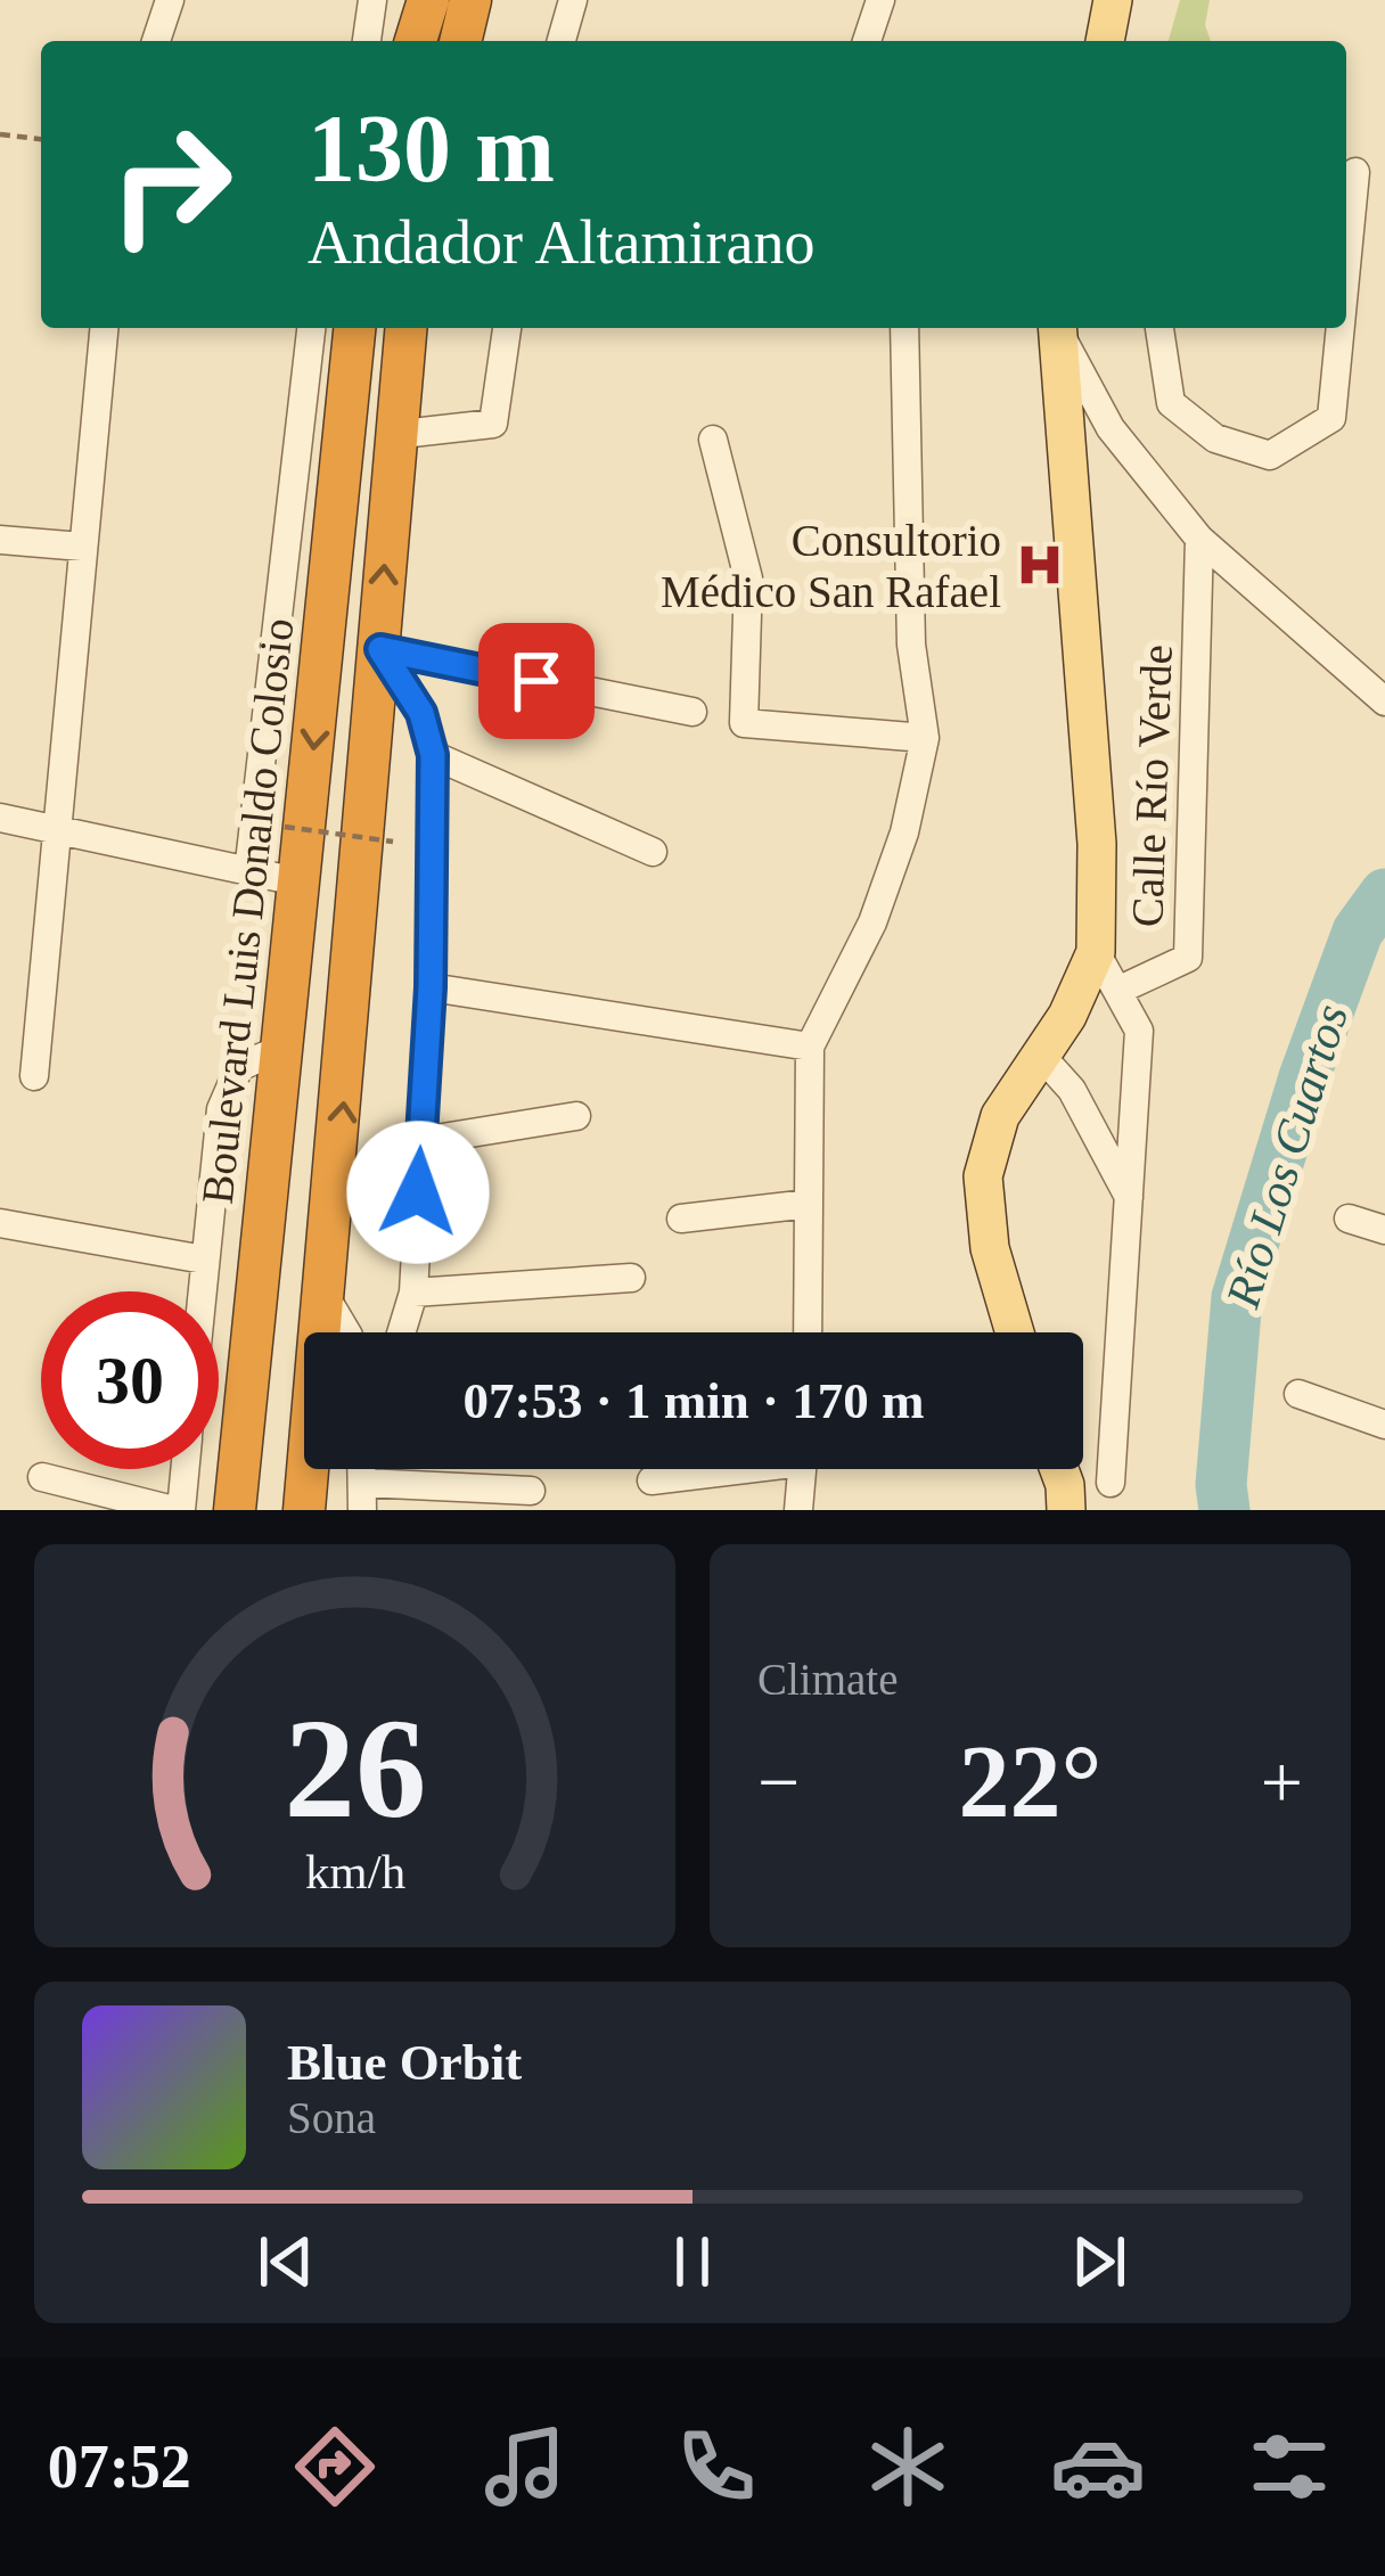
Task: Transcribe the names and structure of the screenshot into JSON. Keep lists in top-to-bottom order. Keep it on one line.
{"streets":{"highway":["Boulevard Luis Donaldo Colosio"],"street":["Calle Río Verde"]},"water":["Río Los Cuartos"],"places":{"hospital":["Consultorio Médico San Rafael"]},"page":{"turn":["130 m","Andador Altamirano"],"limit":"30","trip":"07:53 · 1 min · 170 m","tile":"Climate","heat":["−","22°","+"],"song":["Blue Orbit","Sona"],"tabs":"07:52","gauge":["26","km/h"]}}
